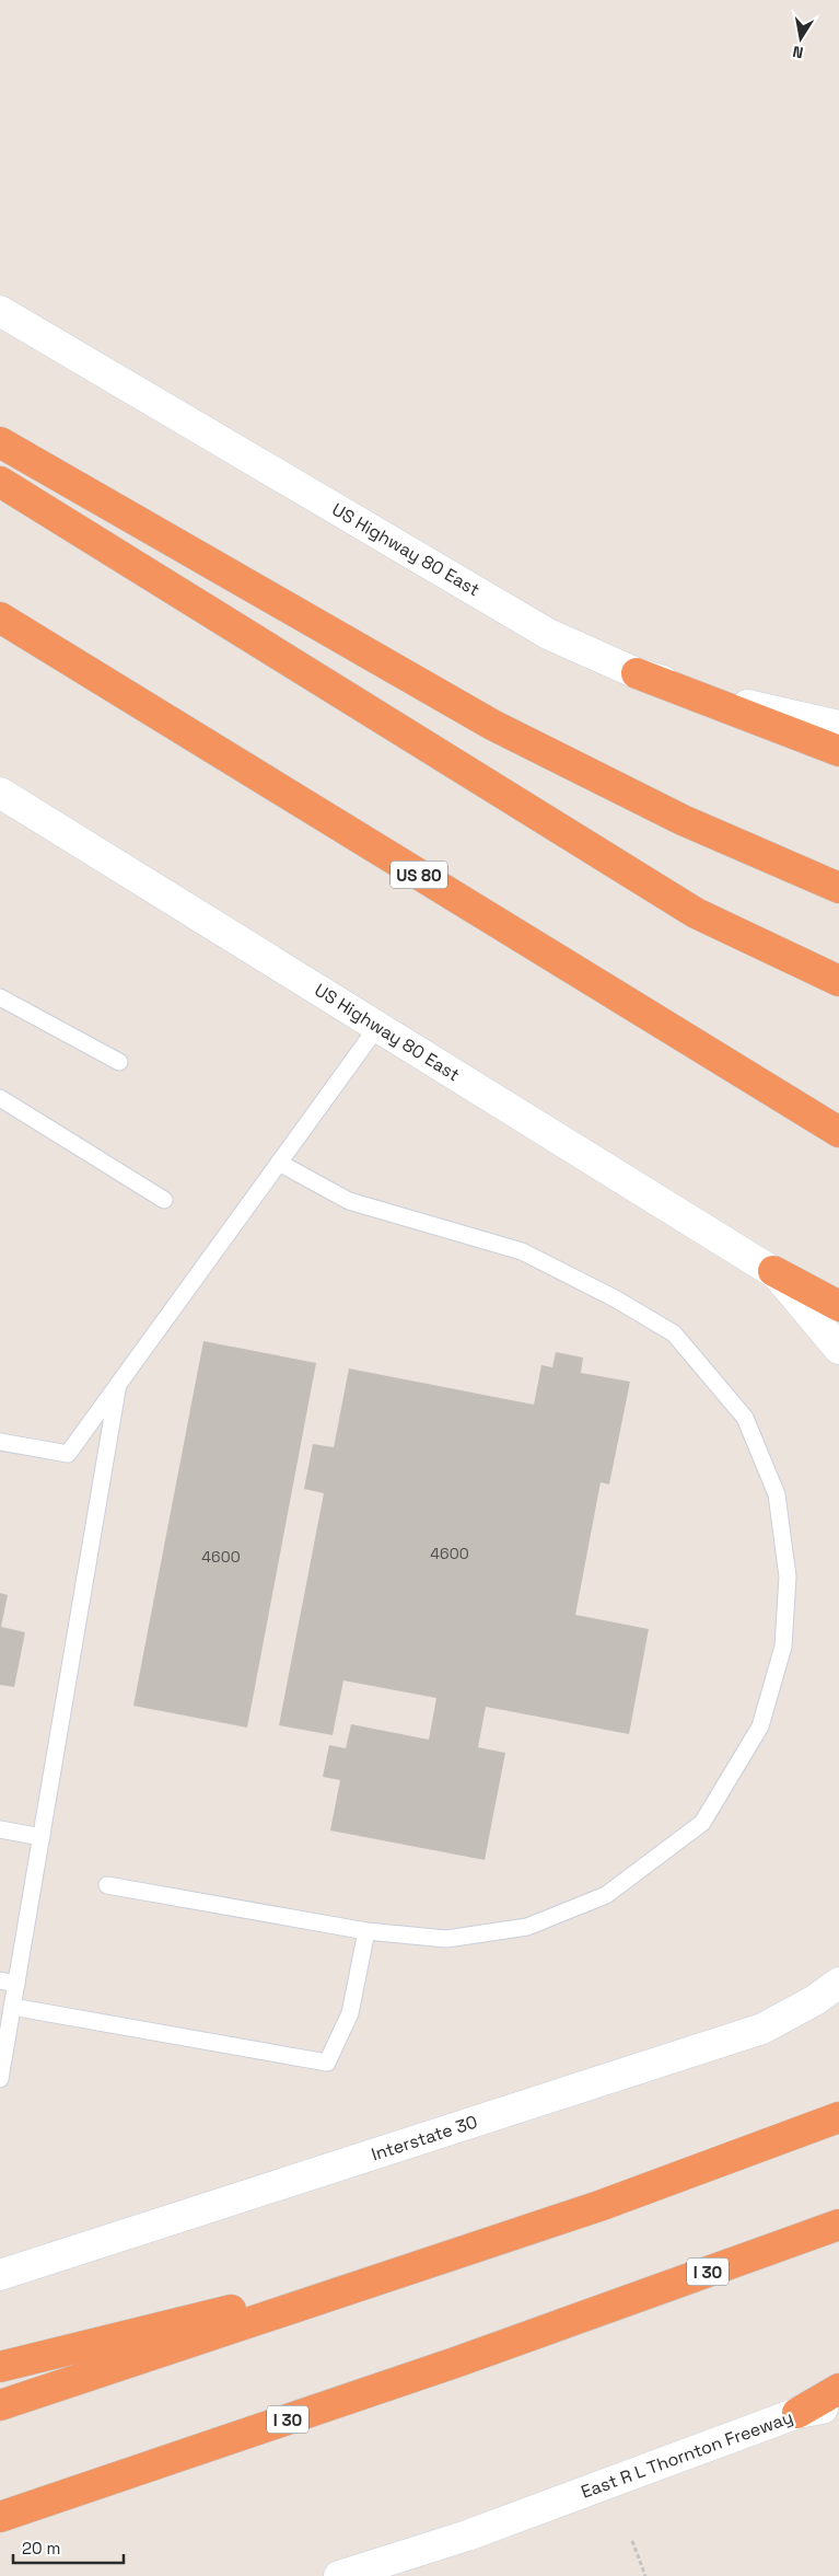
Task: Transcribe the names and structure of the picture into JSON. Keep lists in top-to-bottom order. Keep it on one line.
{"streets":{"highway":["US 80","I 30"],"main road":["US Highway 80 East","Interstate 30","East R L Thornton Freeway"]},"house_numbers":["4600","4600"],"scale_bar":"20 m","north":"bottom"}
